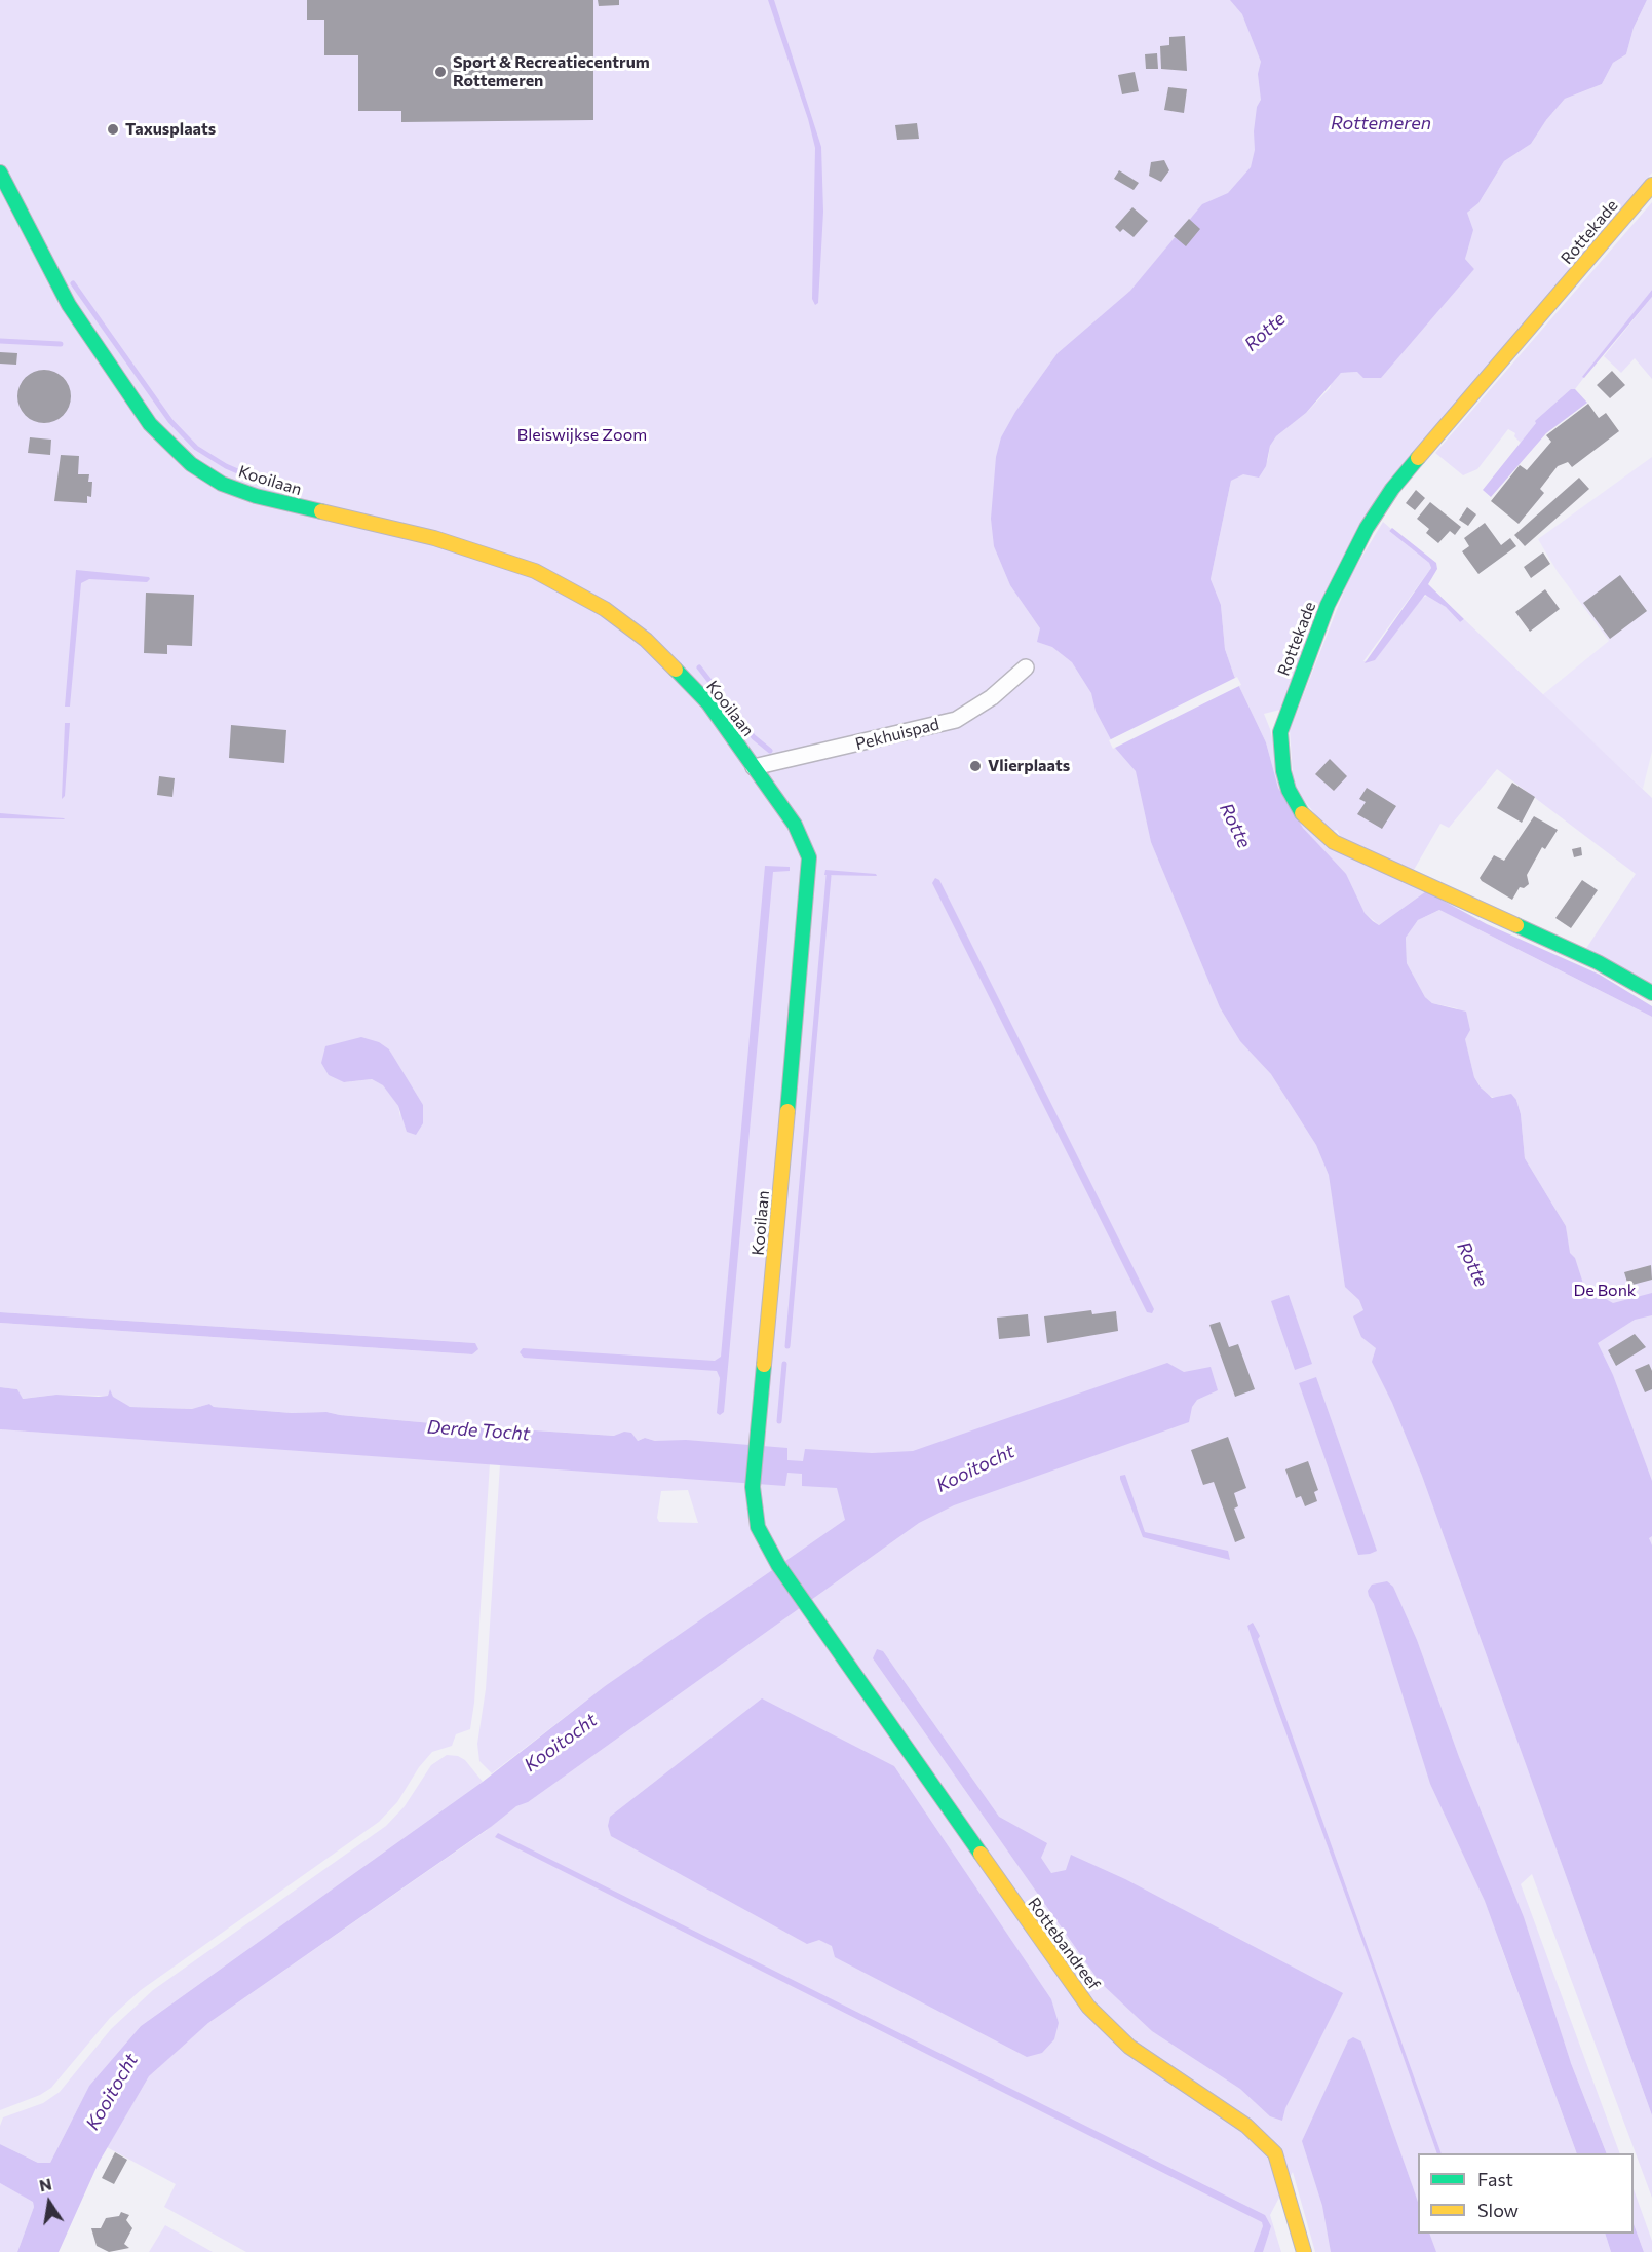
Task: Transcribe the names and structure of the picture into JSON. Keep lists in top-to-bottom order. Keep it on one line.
{"streets":{"street":["Rottekade","Kooilaan","Pekhuispad","Rottebandreef"]},"crossings":[["Kooilaan","Pekhuispad"],["Kooilaan","Rottebandreef"]],"water":["Rottemeren","Rotte","Derde Tocht","Kooitocht"],"parks":["Bleiswijkse Zoom","De Bonk"],"places":["Sport & Recreatiecentrum Rottemeren","Taxusplaats","Vlierplaats"],"legend":["Fast","Slow"],"north":"top"}
